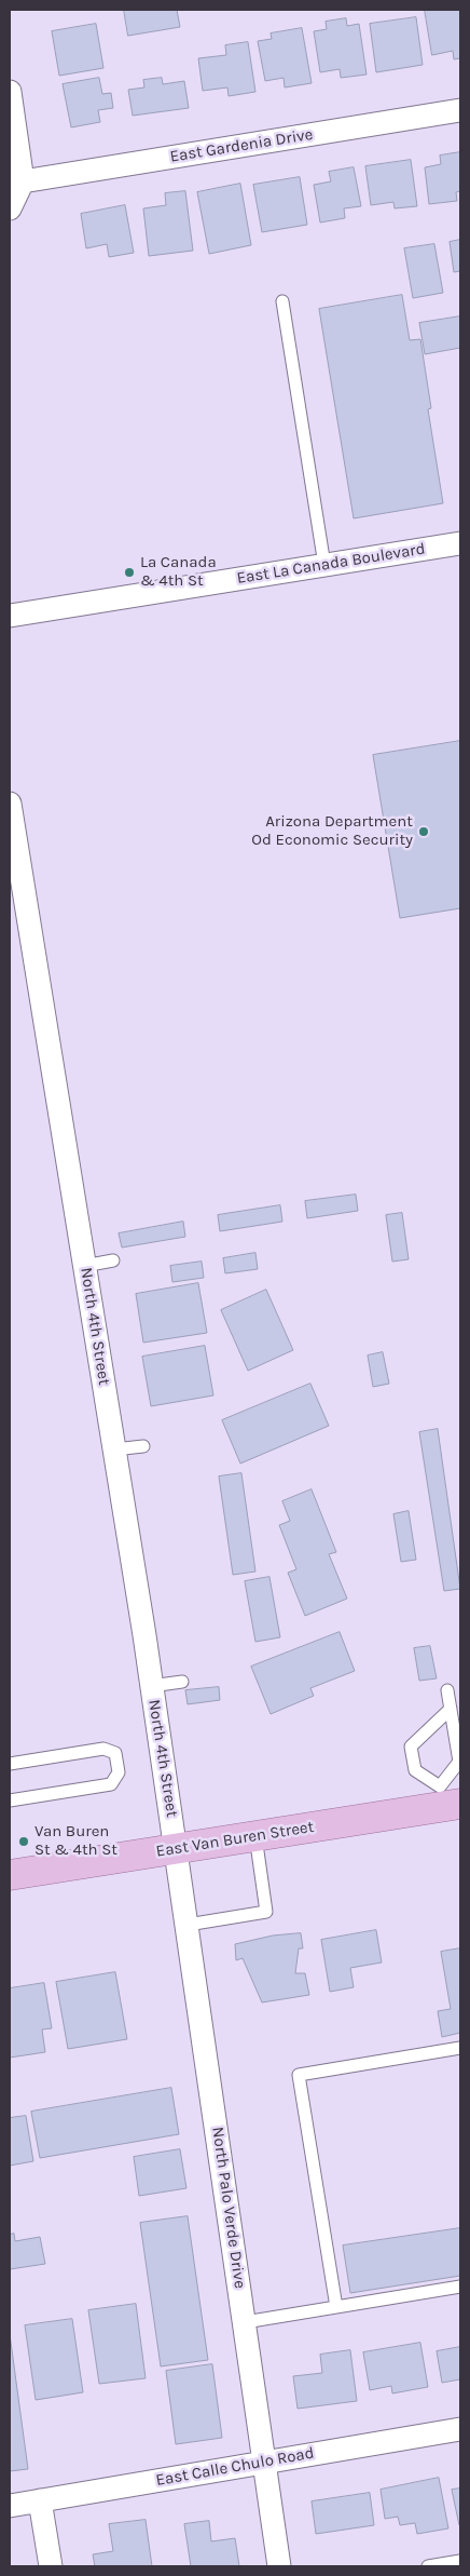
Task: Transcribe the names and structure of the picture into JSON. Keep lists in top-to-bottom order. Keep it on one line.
{"streets":{"main road":["East Van Buren Street"],"street":["East Gardenia Drive","East La Canada Boulevard","North 4th Street","North Palo Verde Drive","East Calle Chulo Road"]},"crossings":[["North 4th Street","East Van Buren Street"],["North 4th Street","North Palo Verde Drive"],["East Van Buren Street","North Palo Verde Drive"],["North Palo Verde Drive","East Calle Chulo Road"]],"places":["La Canada & 4th St","Arizona Department Od Economic Security","Van Buren St & 4th St"]}
